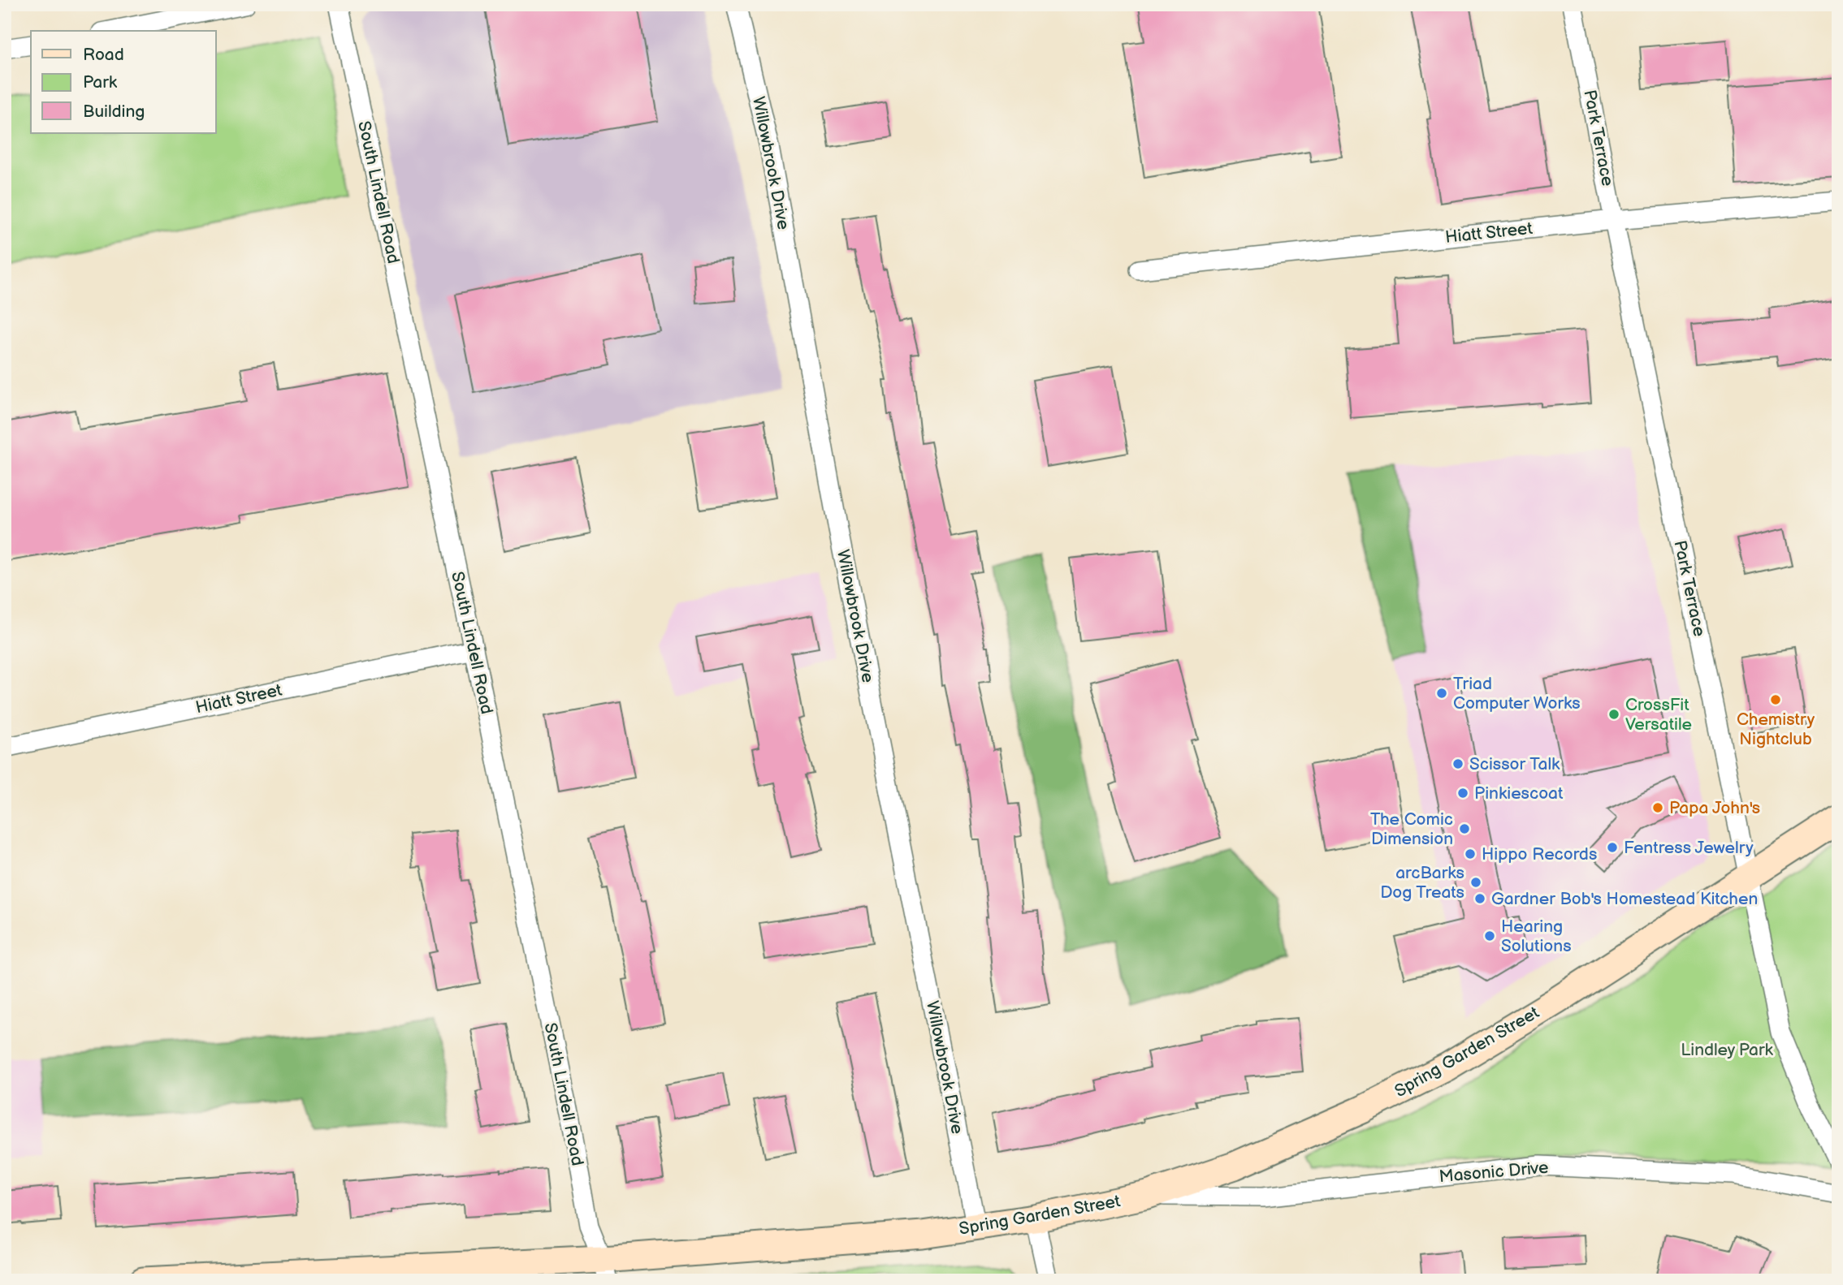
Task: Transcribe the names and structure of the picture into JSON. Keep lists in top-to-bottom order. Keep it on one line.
{"streets":{"main road":["Spring Garden Street"],"street":["Park Terrace","Willowbrook Drive","South Lindell Road","Hiatt Street","Masonic Drive"]},"crossings":[["Park Terrace","Hiatt Street"],["Park Terrace","Spring Garden Street"],["Willowbrook Drive","Spring Garden Street"],["South Lindell Road","Hiatt Street"],["South Lindell Road","Spring Garden Street"],["Spring Garden Street","Masonic Drive"]],"parks":["Lindley Park"],"places":["Triad Computer Works","Chemistry Nightclub","CrossFit Versatile","Scissor Talk","Pinkiescoat","Papa John's","The Comic Dimension","Fentress Jewelry","Hippo Records","arcBarks Dog Treats","Gardner Bob's Homestead Kitchen","Hearing Solutions"],"legend":["Road","Park","Building"]}
